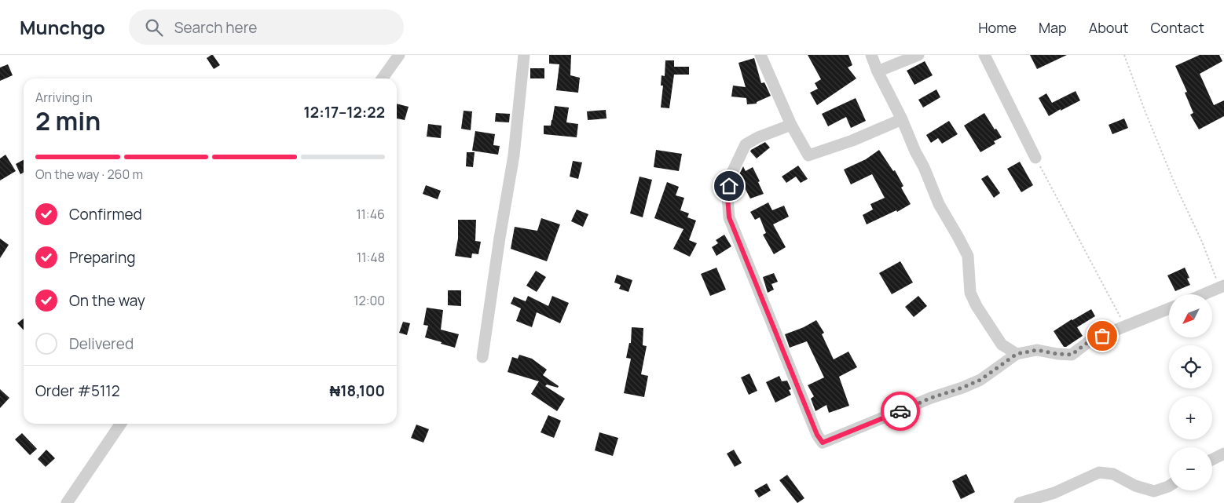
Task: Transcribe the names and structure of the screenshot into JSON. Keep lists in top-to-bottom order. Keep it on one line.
{"north":"bottom left","page":{"header":"Munchgo","search":"Search here","nav":["Home","Map","About","Contact"],"heading":["2 min","Arriving in","12:17–12:22"],"panel":["Order #5112","₦18,100"],"bar":"On the way · 260 m","list":[["Confirmed","11:46"],["Preparing","11:48"],["On the way","12:00"],"Delivered"],"map_buttons":["+","−"]}}
